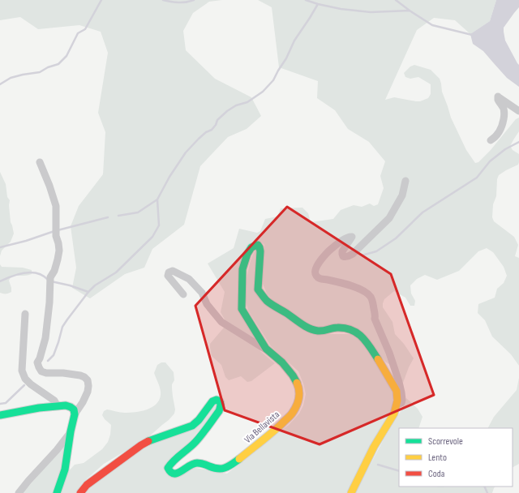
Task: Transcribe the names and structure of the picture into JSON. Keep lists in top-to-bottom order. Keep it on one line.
{"streets":{"street":["Via Bellavista"]},"legend":["Scorrevole","Lento","Coda"]}
